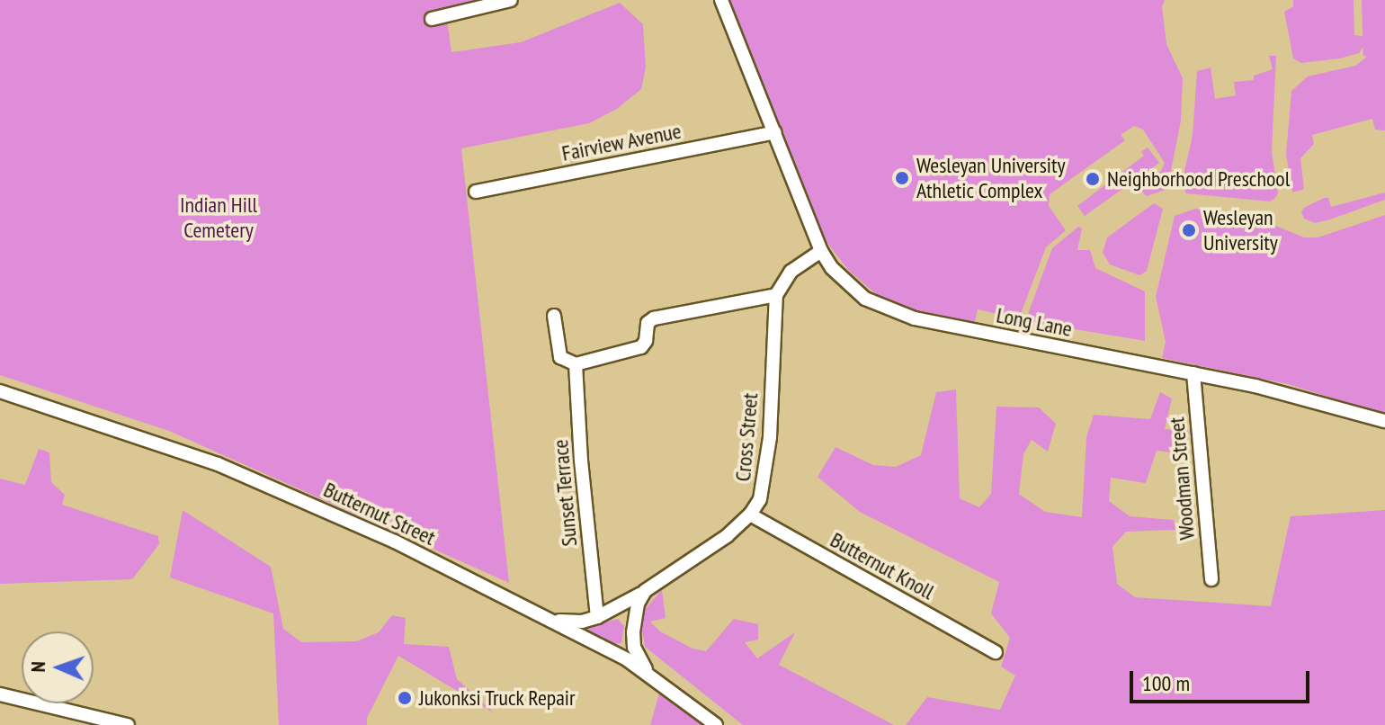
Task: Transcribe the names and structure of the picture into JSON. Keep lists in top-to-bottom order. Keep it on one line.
{"streets":{"street":["Fairview Avenue","Long Lane","Cross Street","Woodman Street","Sunset Terrace","Butternut Street","Butternut Knoll"]},"crossings":[["Fairview Avenue","Long Lane"],["Long Lane","Woodman Street"],["Cross Street","Sunset Terrace"],["Cross Street","Butternut Street"],["Cross Street","Butternut Knoll"]],"parks":["Indian Hill Cemetery"],"places":["Wesleyan University Athletic Complex","Neighborhood Preschool","Wesleyan University","Jukonksi Truck Repair"],"scale_bar":"100 m","north":"left"}
